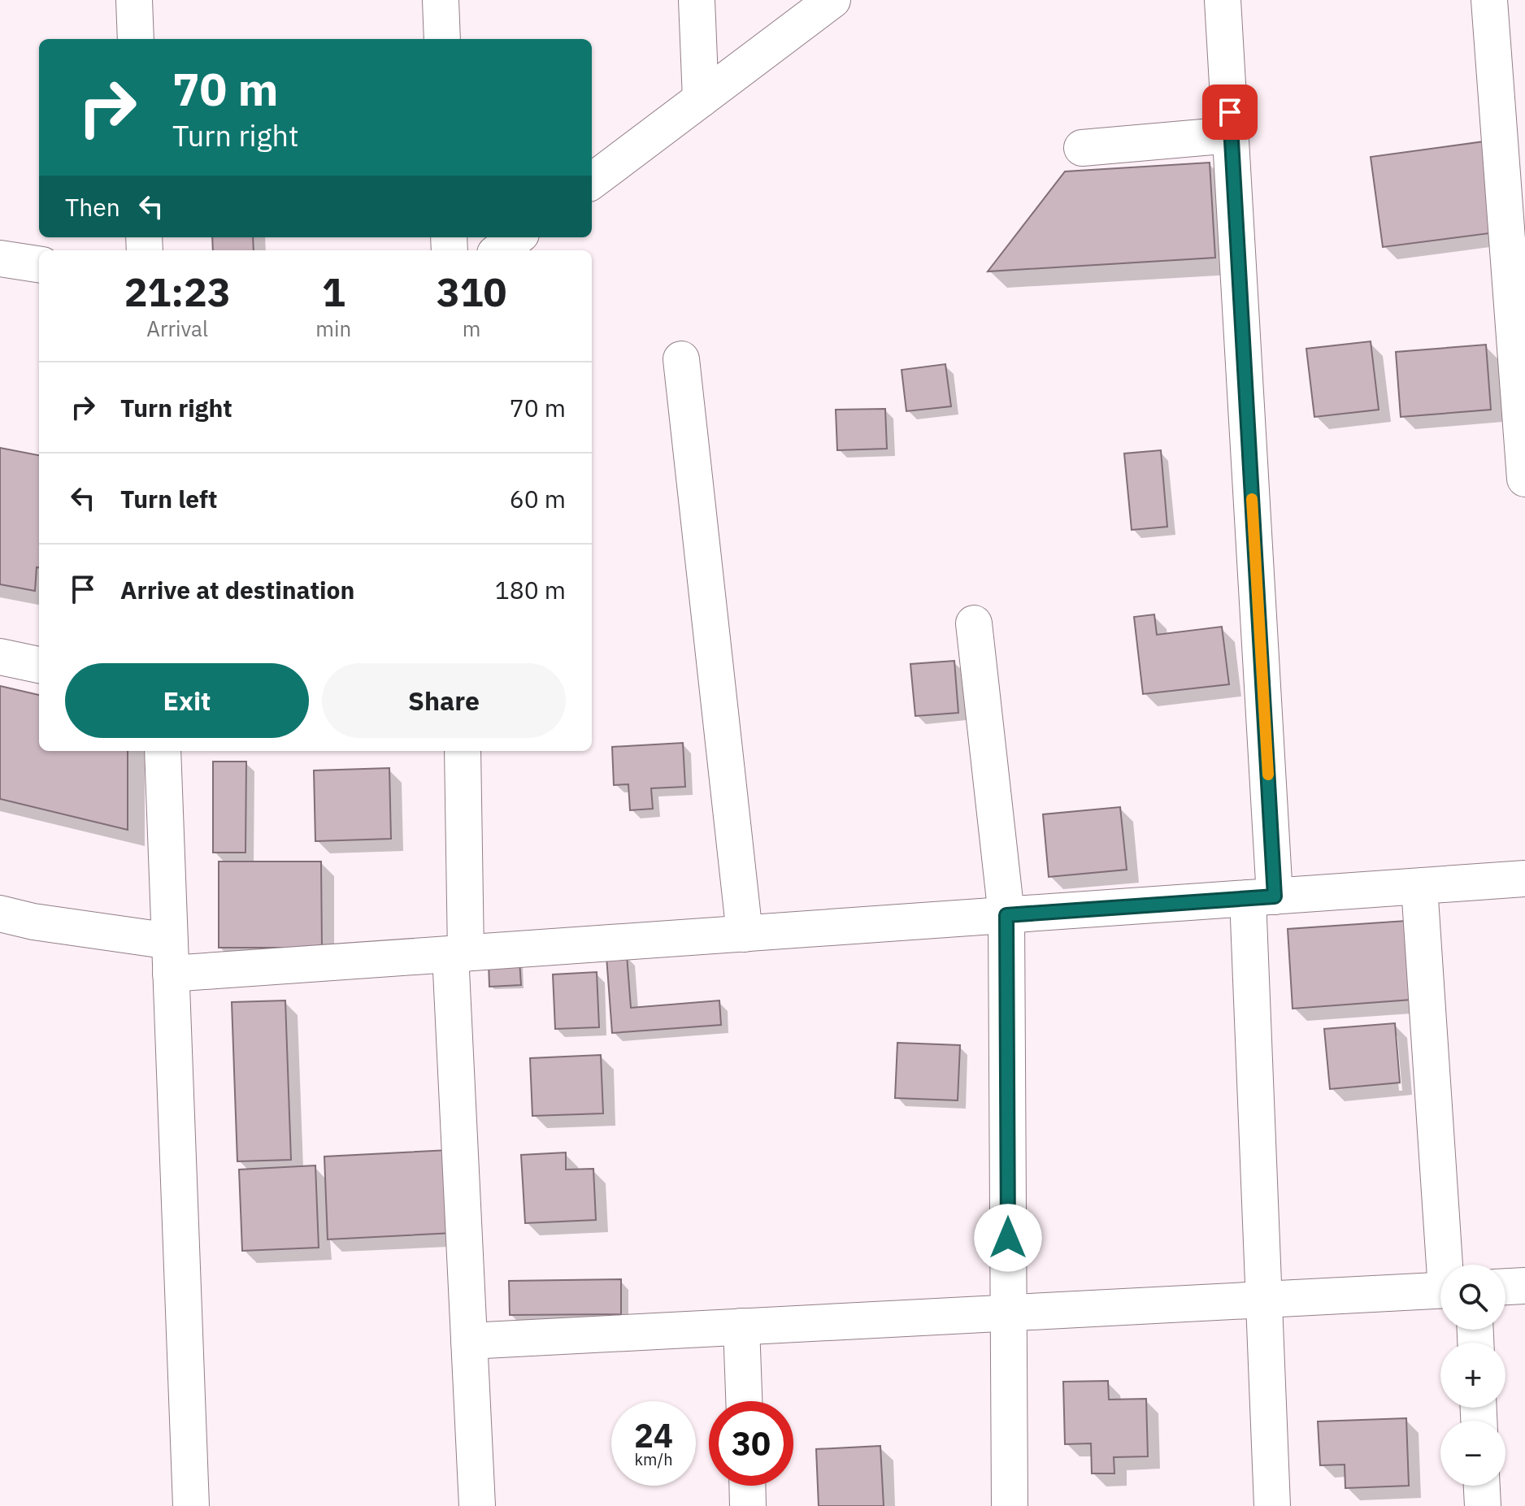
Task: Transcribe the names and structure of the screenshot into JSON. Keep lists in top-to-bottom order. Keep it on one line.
{"page":{"turn":["70 m","Turn right"],"then":"Then","eta":["21:23","Arrival","1","min","310","m"],"list":[{"name":"Turn right","value":"70 m"},{"name":"Turn left","value":"60 m"},{"name":"Arrive at destination","value":"180 m"}],"buttons":["Exit","Share"],"map_buttons":["+","−"],"speed":"24 km/h","limit":"30"}}
